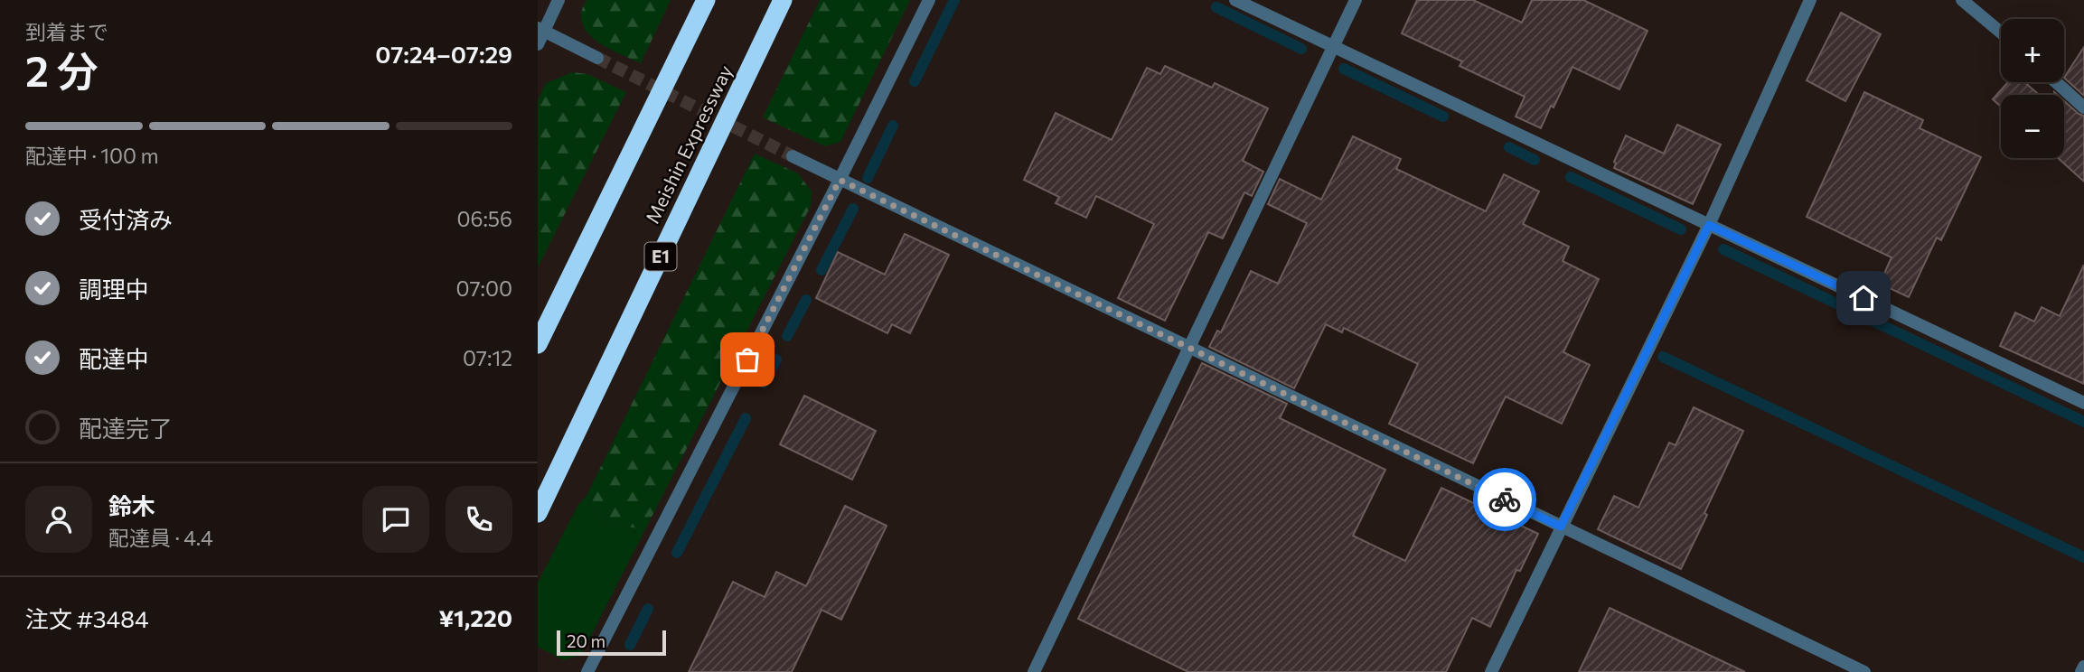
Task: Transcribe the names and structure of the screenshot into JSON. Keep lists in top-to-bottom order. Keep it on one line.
{"streets":{"highway":["Meishin Expressway","E1"]},"scale_bar":"20 m","page":{"heading":["2 分","到着まで","07:24–07:29"],"panel":["鈴木","配達員 · 4.4","注文 #3484","¥1,220"],"map_buttons":["+","−"],"bar":"配達中 · 100 m","list":[["受付済み","06:56"],["調理中","07:00"],["配達中","07:12"],"配達完了"],"scale":"20 m"}}
